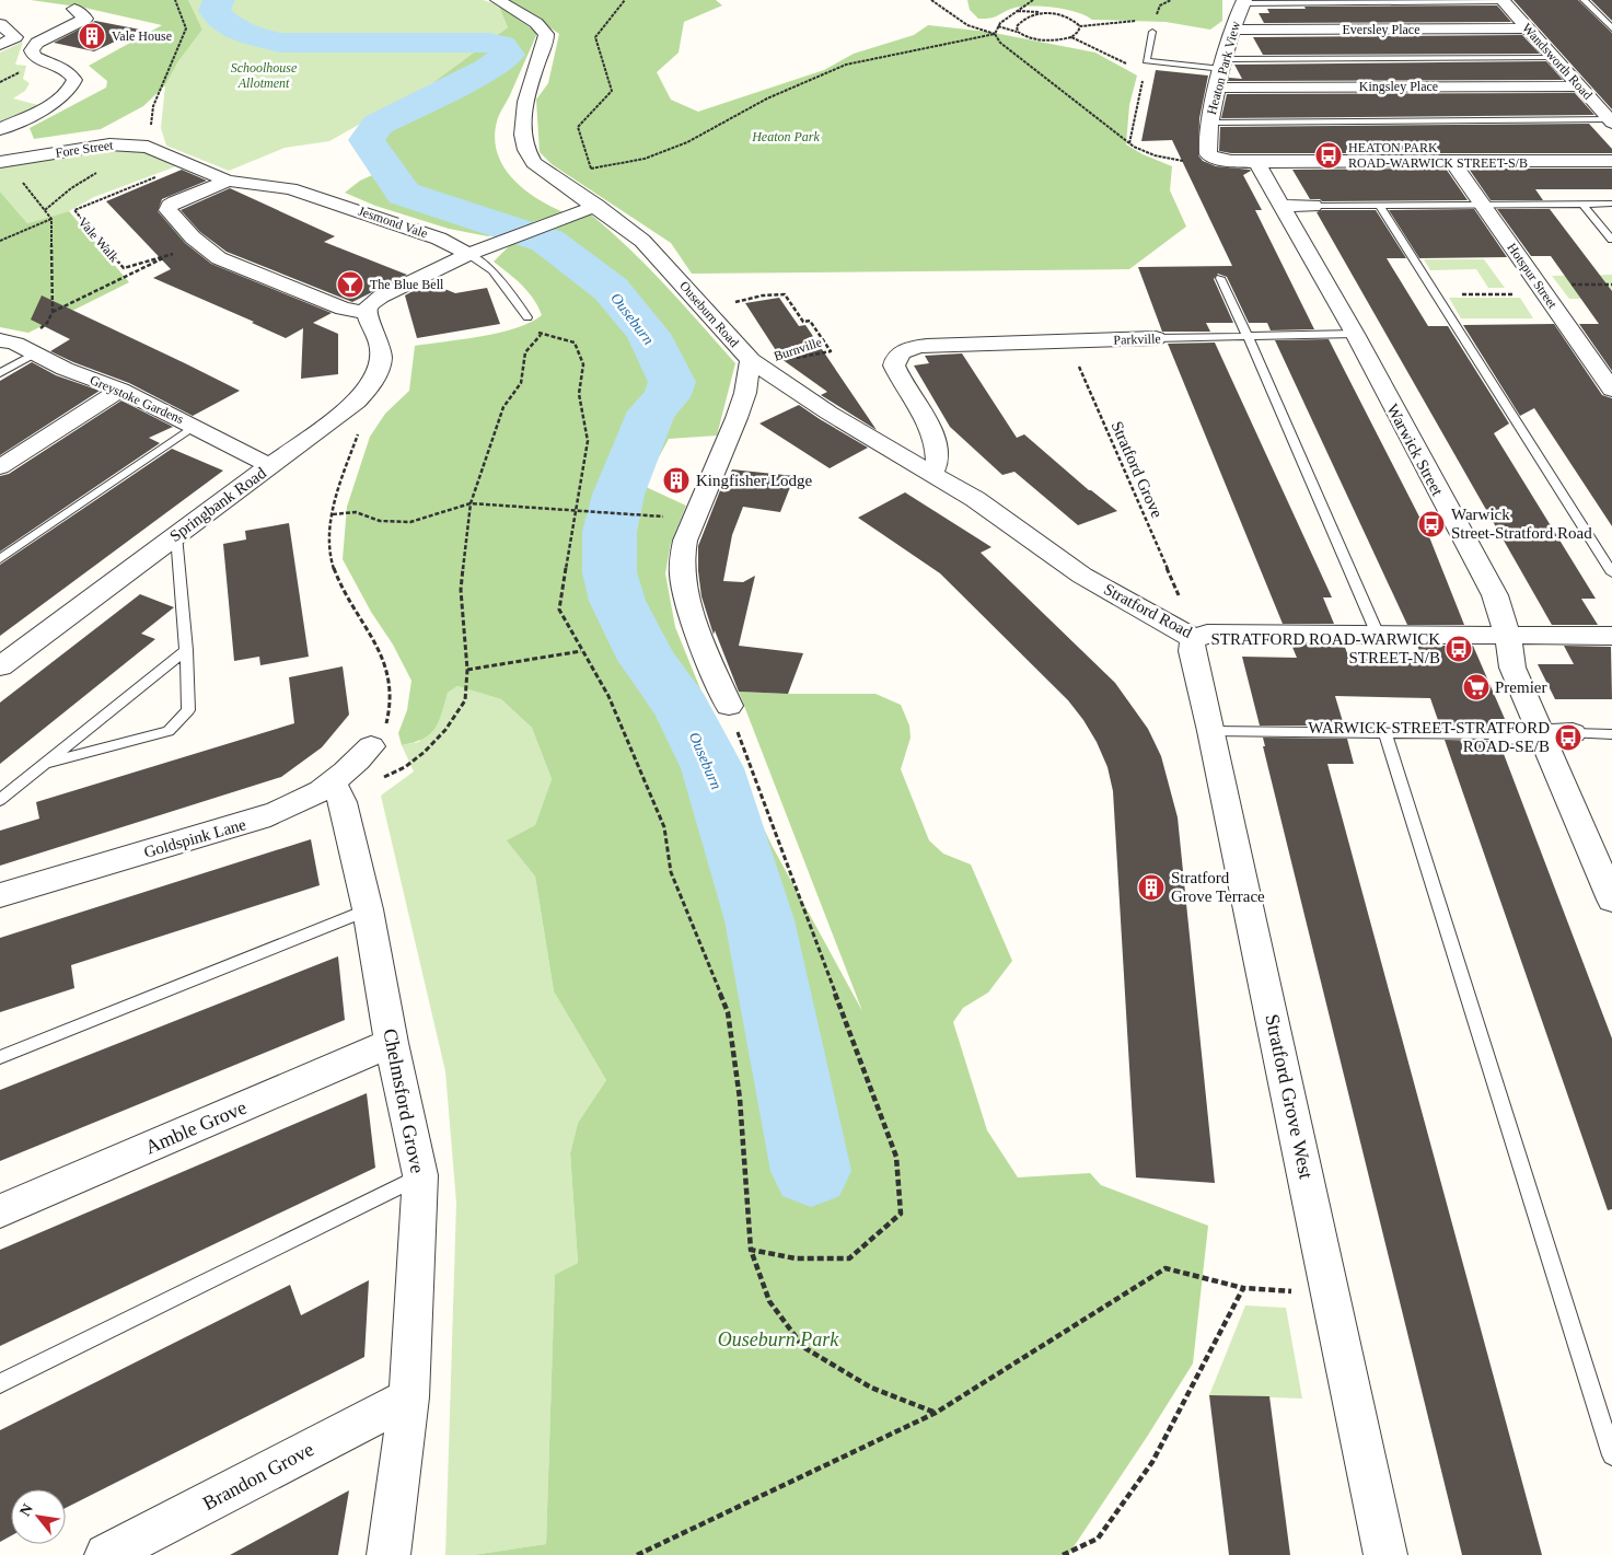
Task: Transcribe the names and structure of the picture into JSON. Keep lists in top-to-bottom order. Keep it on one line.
{"streets":{"street":["Eversley Place","Wandsworth Road","Heaton Park View","Kingsley Place","Fore Street","Jesmond Vale","Hotspur Street","Ouseburn Road","Parkville","Greystoke Gardens","Warwick Street","Springbank Road","Stratford Road","Goldspink Lane","Stratford Grove West","Chelmsford Grove","Amble Grove","Brandon Grove"],"path":["Vale Walk","Burnville","Stratford Grove"]},"crossings":[["Eversley Place","Wandsworth Road"],["Eversley Place","Heaton Park View"],["Wandsworth Road","Kingsley Place"],["Heaton Park View","Kingsley Place"],["Fore Street","Jesmond Vale"],["Ouseburn Road","Burnville"],["Ouseburn Road","Stratford Road"],["Parkville","Warwick Street"],["Parkville","Stratford Grove"],["Parkville","Stratford Road"],["Burnville","Stratford Road"],["Greystoke Gardens","Springbank Road"],["Warwick Street","Stratford Road"],["Stratford Grove","Stratford Road"],["Stratford Grove","Stratford Grove West"],["Stratford Road","Stratford Grove West"],["Goldspink Lane","Chelmsford Grove"],["Chelmsford Grove","Amble Grove"],["Chelmsford Grove","Brandon Grove"]],"water":["Ouseburn"],"parks":["Schoolhouse Allotment","Heaton Park","Ouseburn Park"],"places":{"building":["Vale House","Kingfisher Lodge","Stratford Grove Terrace"],"bus stop":["HEATON PARK ROAD-WARWICK STREET-S/B","Warwick Street-Stratford Road","STRATFORD ROAD-WARWICK STREET-N/B","WARWICK STREET-STRATFORD ROAD-SE/B"],"bar":["The Blue Bell"],"supermarket":["Premier"]},"north":"top left"}
